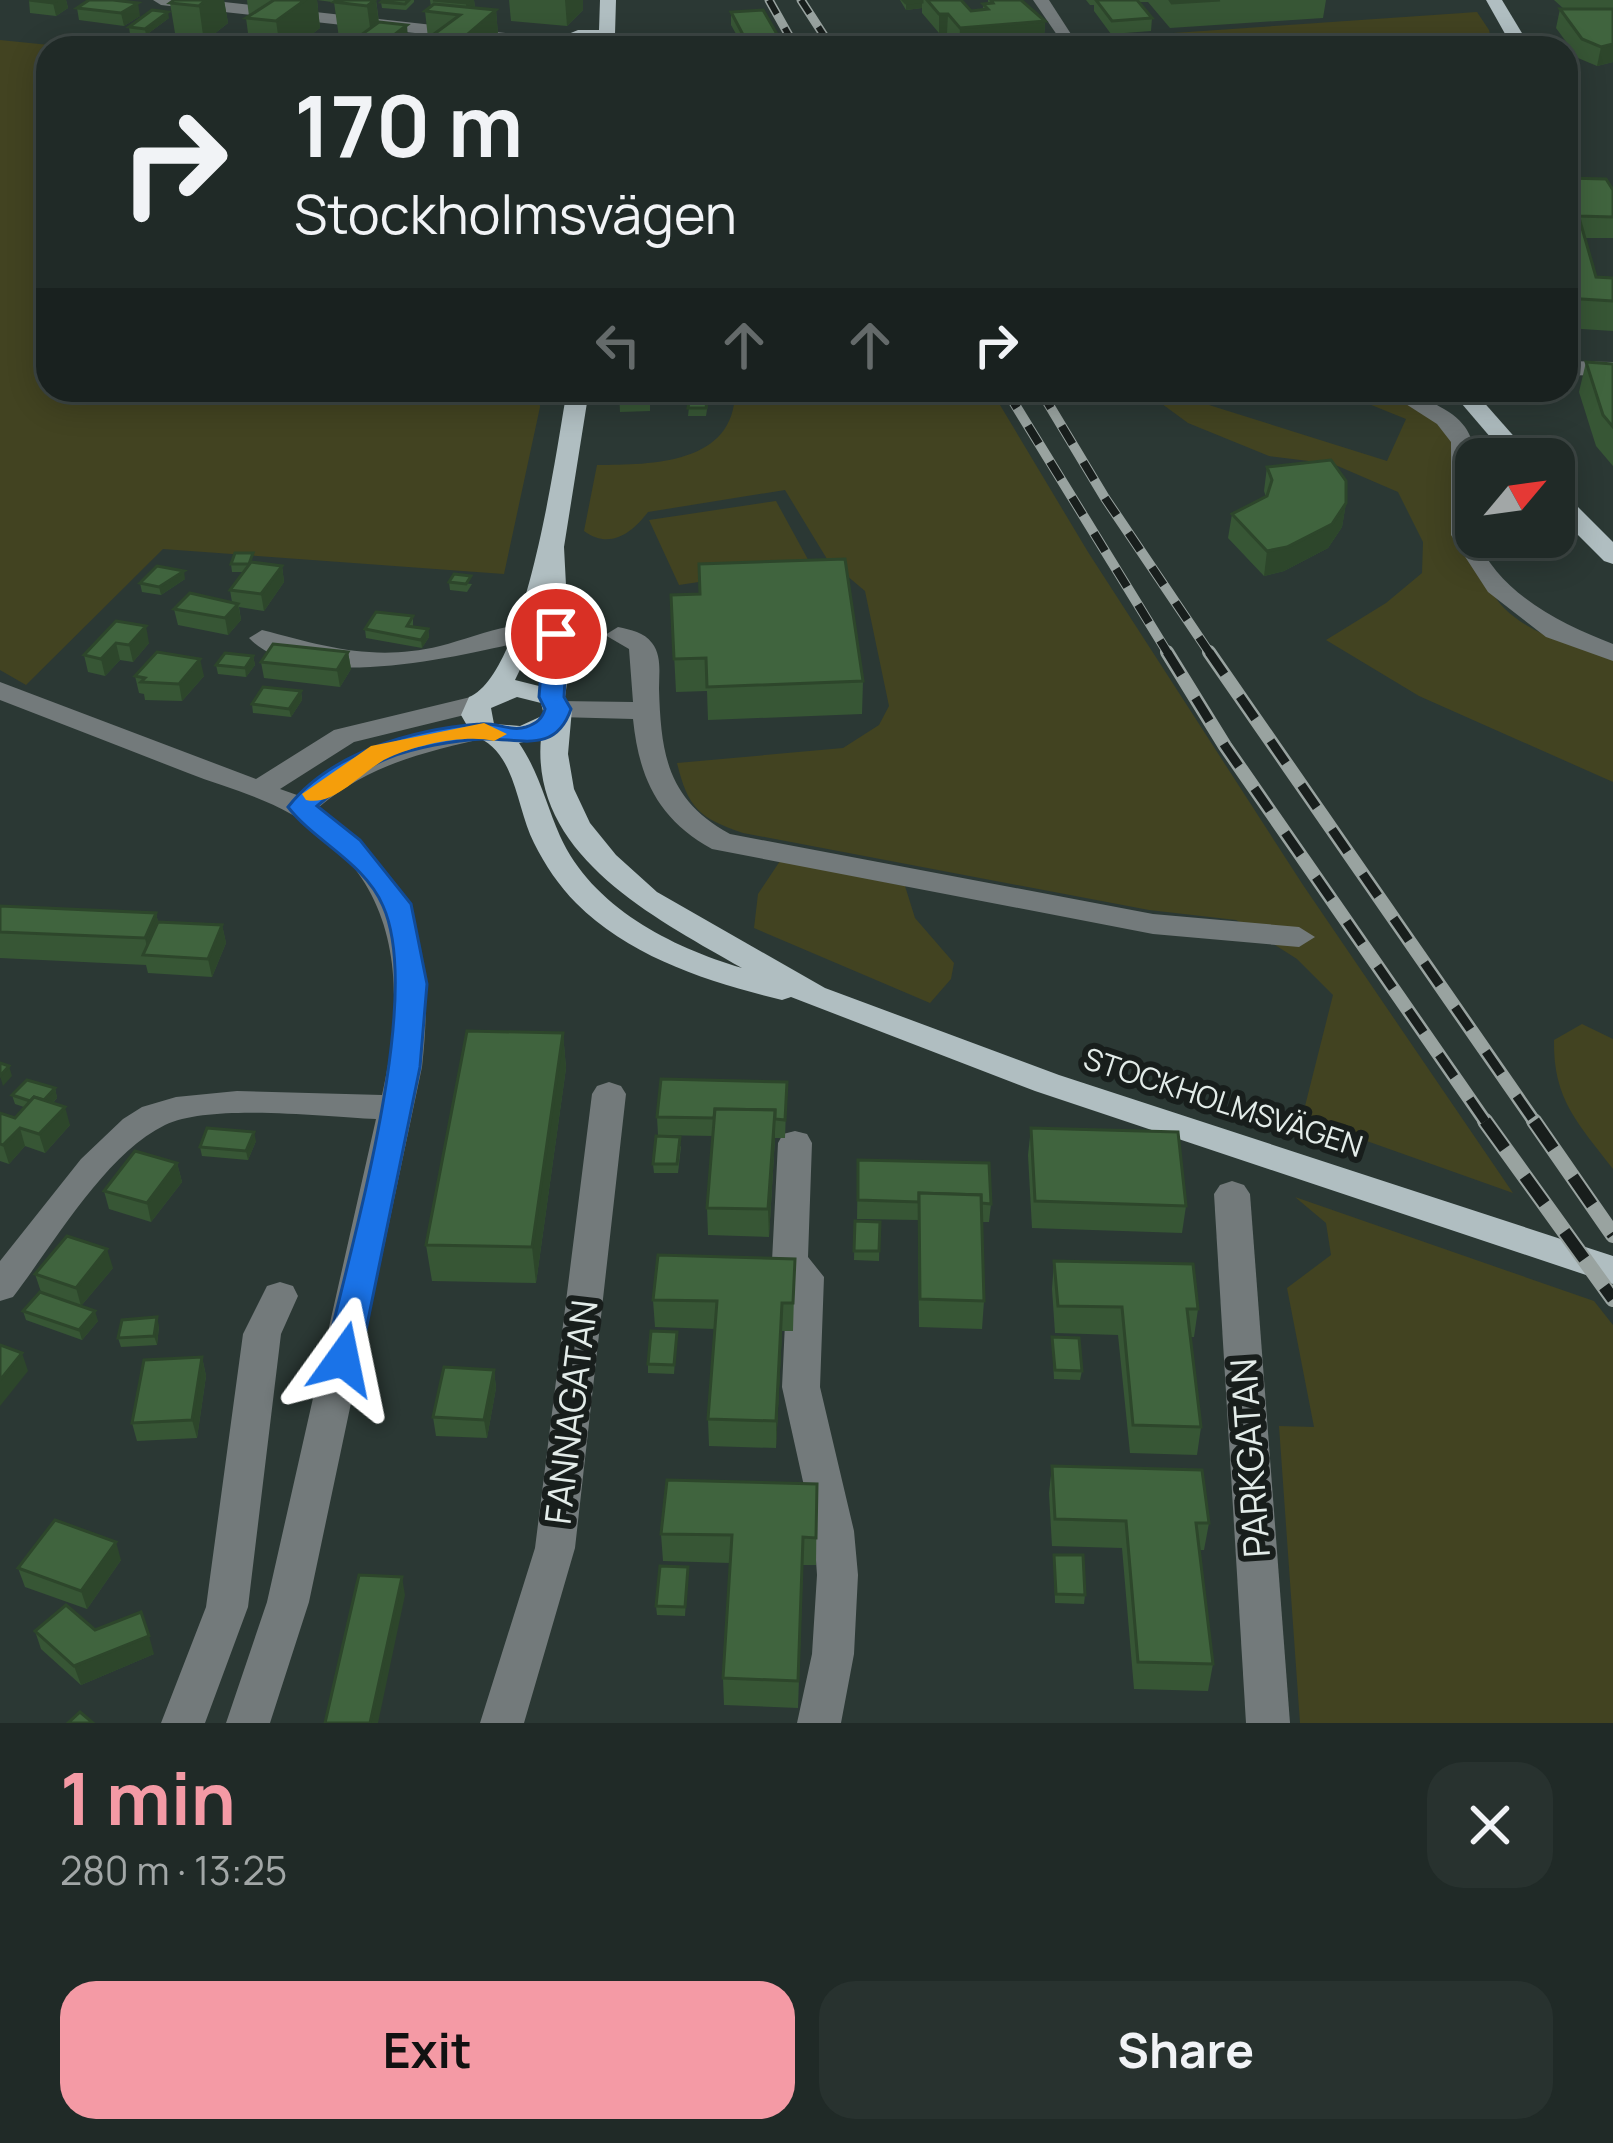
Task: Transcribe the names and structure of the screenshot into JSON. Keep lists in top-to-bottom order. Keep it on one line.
{"streets":{"main road":["STOCKHOLMSVÄGEN"],"street":["FANNAGATAN","PARKGATAN"]},"north":"top right","page":{"turn":["170 m","Stockholmsvägen"],"heading":["1 min","280 m · 13:25"],"buttons":["Exit","Share"]}}
